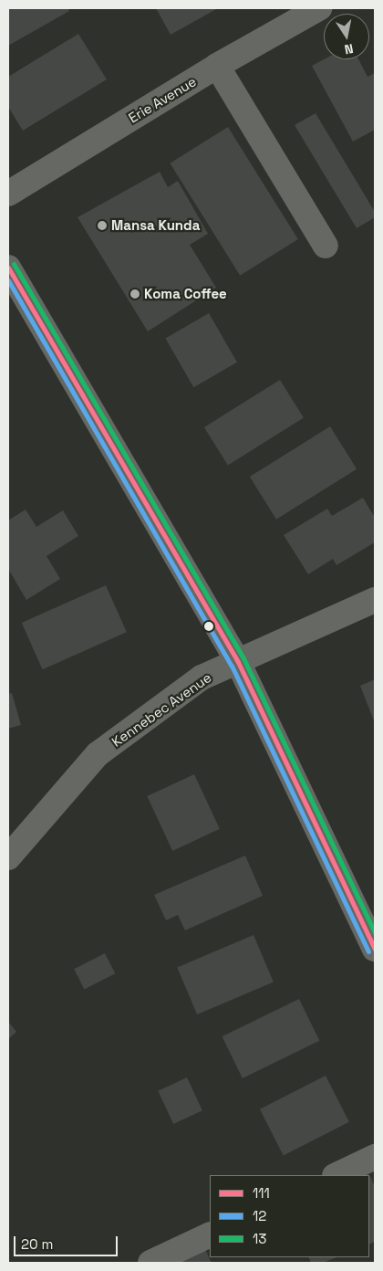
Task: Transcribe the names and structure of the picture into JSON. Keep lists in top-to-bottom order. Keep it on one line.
{"streets":{"street":["Erie Avenue","Kennebec Avenue"]},"places":["Mansa Kunda","Koma Coffee"],"lines":["transit line 13","transit line 111","transit line 12"],"legend":["111","12","13"],"scale_bar":"20 m","north":"bottom"}
